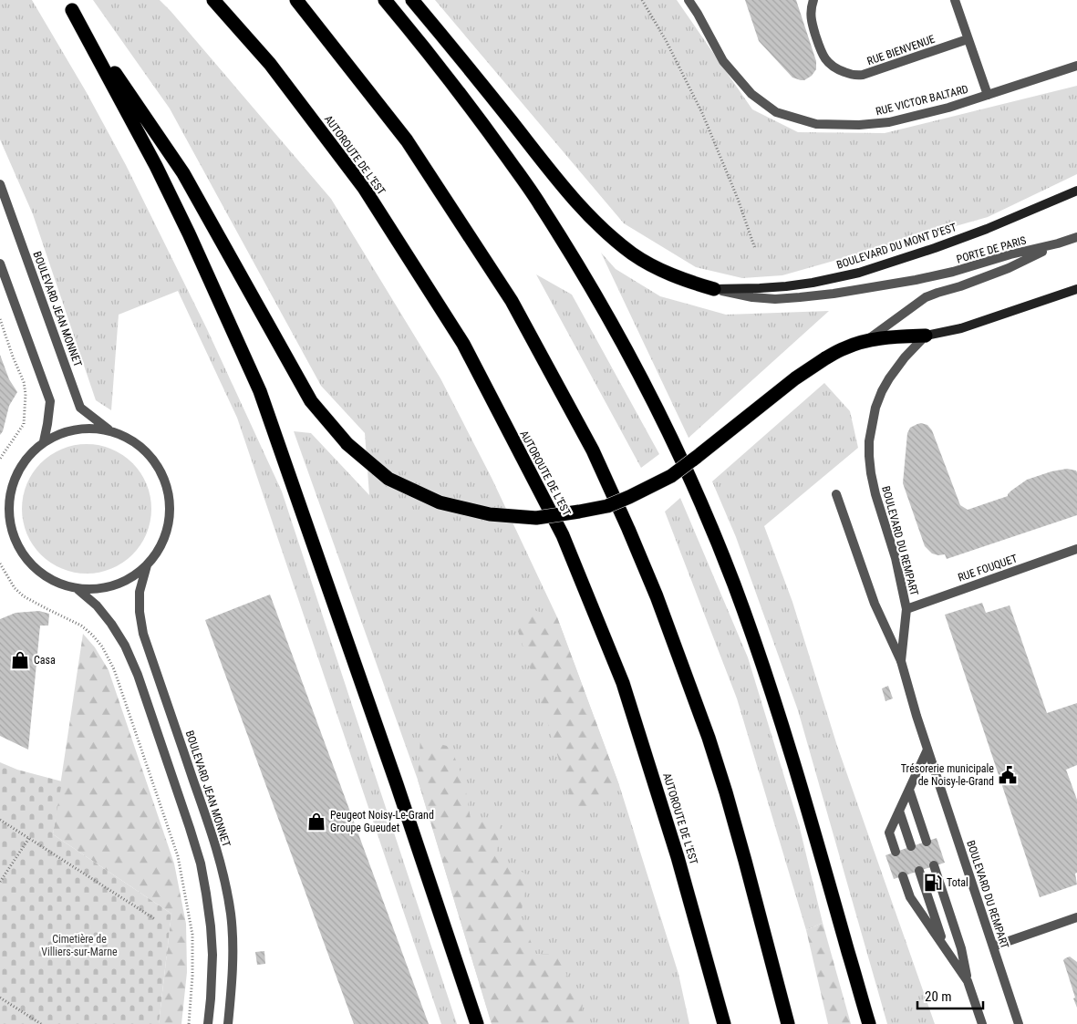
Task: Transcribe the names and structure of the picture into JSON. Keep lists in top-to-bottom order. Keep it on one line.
{"streets":{"highway":["AUTOROUTE DE L’EST"],"main road":["BOULEVARD DU MONT D'EST"],"street":["RUE BIENVENUE","RUE VICTOR BALTARD","PORTE DE PARIS","BOULEVARD JEAN MONNET","BOULEVARD DU REMPART","RUE FOUQUET"]},"crossings":[["BOULEVARD DU MONT D'EST","PORTE DE PARIS"],["BOULEVARD DU REMPART","RUE FOUQUET"]],"parks":["Cimetière de Villiers-sur-Marne"],"places":{"shop":["Casa","Peugeot Noisy-Le-Grand Groupe Gueudet"],"public building":["Trésorerie municipale de Noisy-le-Grand"],"fuel station":["Total"]},"scale_bar":"20 m"}
